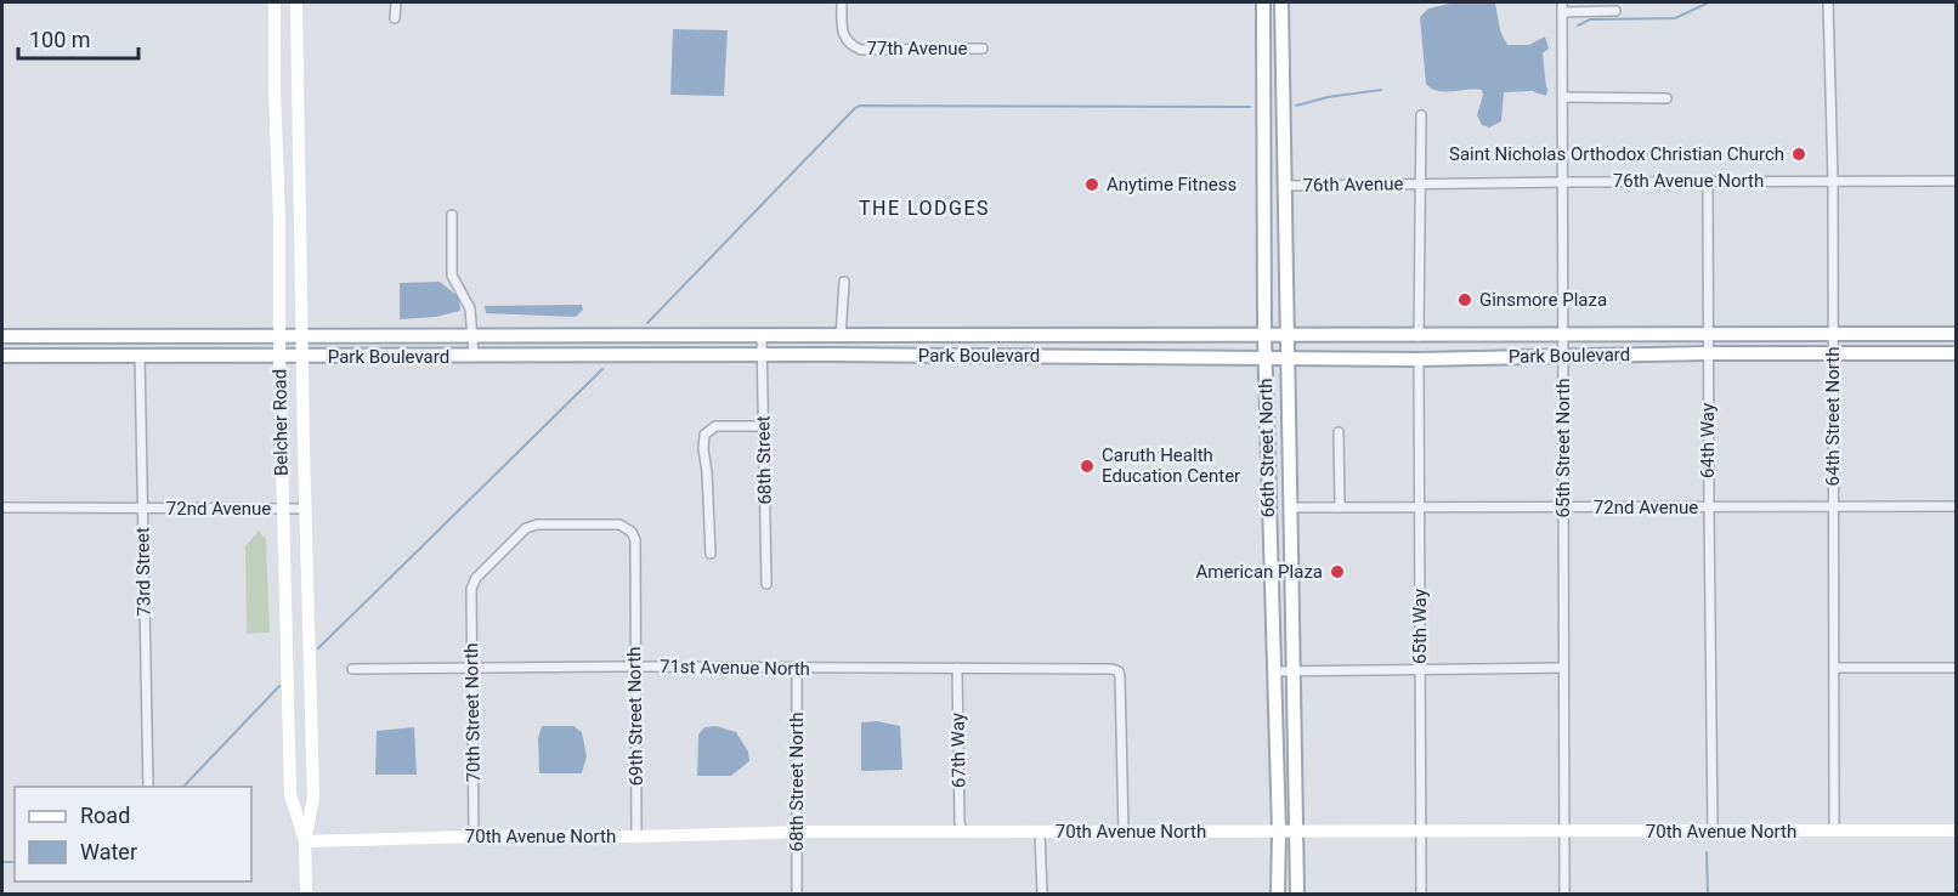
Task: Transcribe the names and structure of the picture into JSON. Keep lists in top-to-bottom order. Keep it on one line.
{"streets":{"main road":["Park Boulevard","Belcher Road","66th Street North","70th Avenue North"],"street":["77th Avenue","76th Avenue North","76th Avenue","64th Street North","64th Way","65th Street North","68th Street","72nd Avenue","73rd Street","65th Way","71st Avenue North","70th Street North","69th Street North","67th Way","68th Street North"]},"crossings":[["76th Avenue North","76th Avenue"],["76th Avenue North","64th Street North"],["76th Avenue North","64th Way"],["76th Avenue North","65th Street North"],["76th Avenue","66th Street North"],["Park Boulevard","64th Street North"],["Park Boulevard","Belcher Road"],["Park Boulevard","64th Way"],["Park Boulevard","66th Street North"],["Park Boulevard","65th Street North"],["Park Boulevard","68th Street"],["Park Boulevard","73rd Street"],["Park Boulevard","65th Way"],["64th Street North","72nd Avenue"],["64th Street North","70th Avenue North"],["Belcher Road","72nd Avenue"],["Belcher Road","70th Avenue North"],["64th Way","72nd Avenue"],["64th Way","70th Avenue North"],["66th Street North","72nd Avenue"],["66th Street North","70th Avenue North"],["65th Street North","72nd Avenue"],["65th Street North","70th Avenue North"],["72nd Avenue","73rd Street"],["72nd Avenue","65th Way"],["65th Way","70th Avenue North"],["71st Avenue North","70th Street North"],["71st Avenue North","69th Street North"],["71st Avenue North","67th Way"],["71st Avenue North","68th Street North"],["71st Avenue North","70th Avenue North"],["70th Street North","69th Street North"],["70th Street North","70th Avenue North"],["69th Street North","70th Avenue North"],["67th Way","70th Avenue North"],["68th Street North","70th Avenue North"]],"districts":["THE LODGES"],"places":["Saint Nicholas Orthodox Christian Church","Anytime Fitness","Ginsmore Plaza","Caruth Health Education Center","American Plaza"],"legend":["Road","Water"],"scale_bar":"100 m"}
